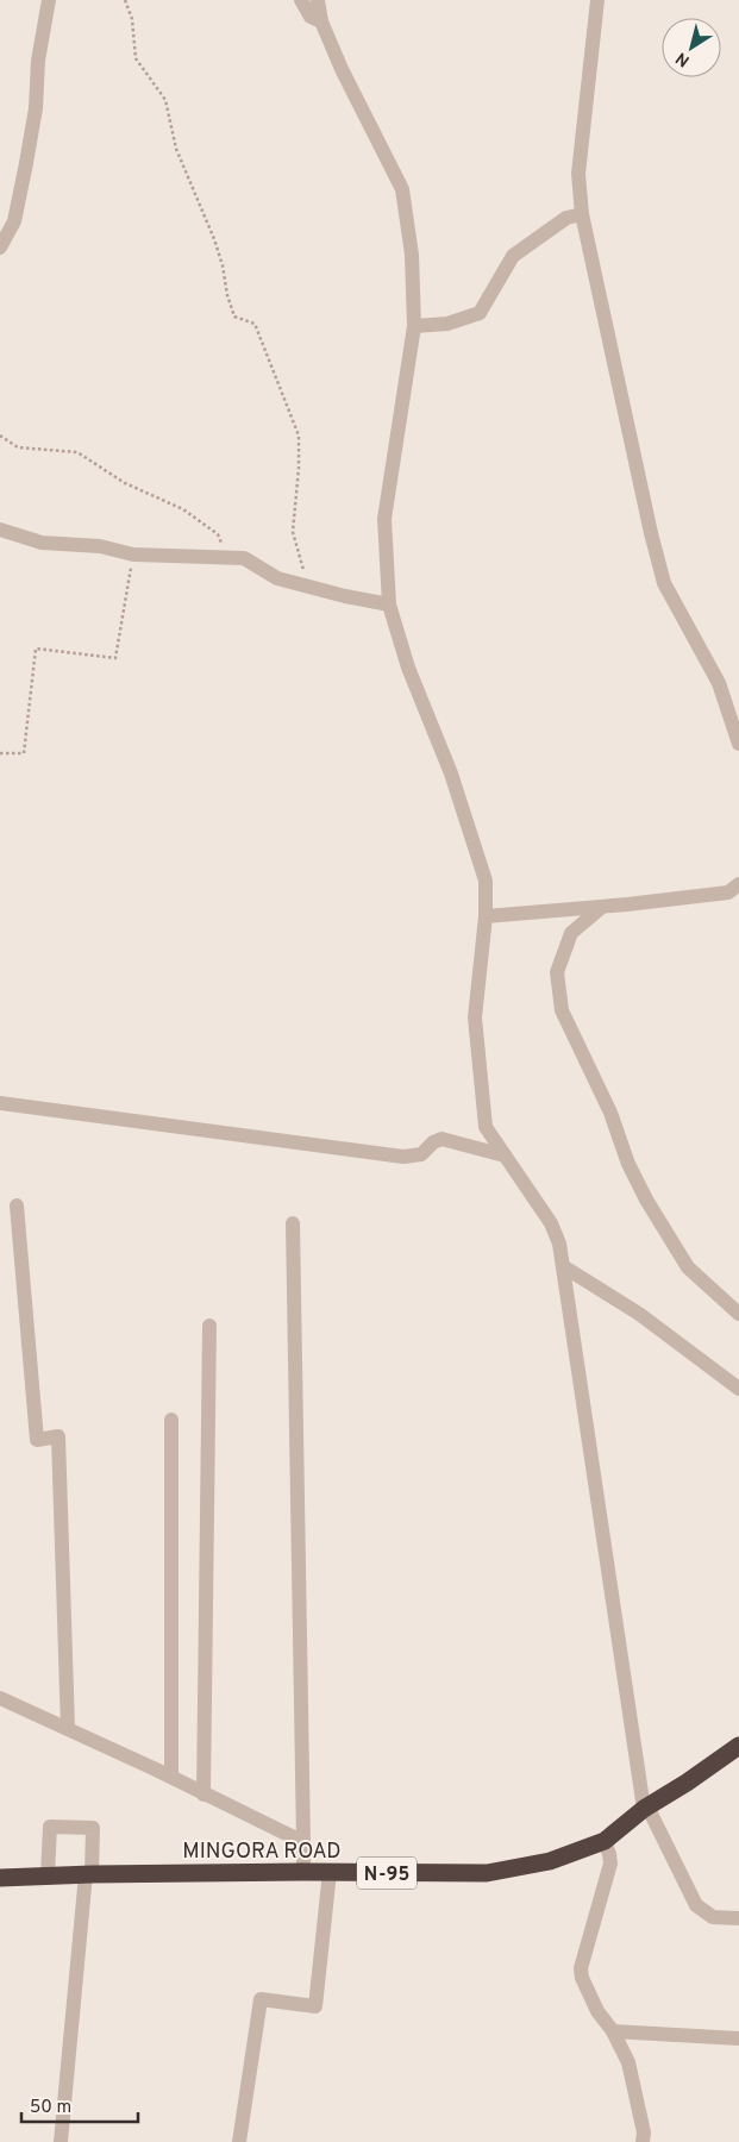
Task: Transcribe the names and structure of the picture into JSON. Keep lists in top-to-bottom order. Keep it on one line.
{"streets":{"highway":["MINGORA ROAD","N-95"]},"scale_bar":"50 m","north":"bottom left"}
